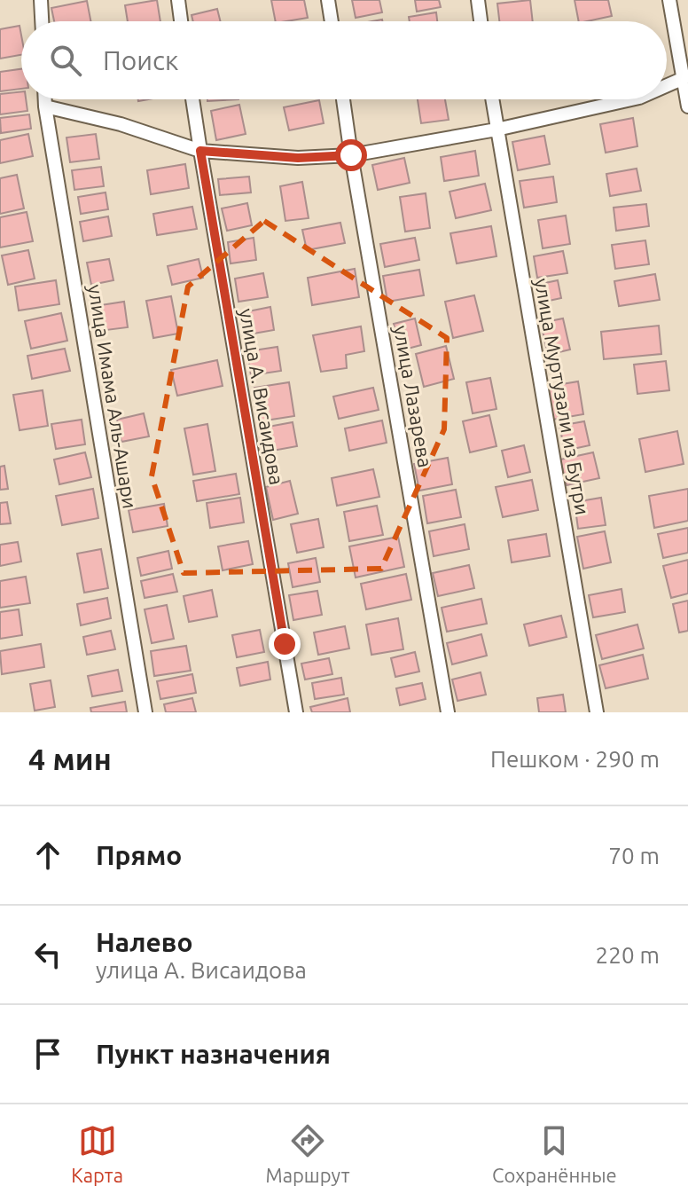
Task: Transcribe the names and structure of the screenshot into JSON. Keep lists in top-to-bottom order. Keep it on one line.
{"streets":{"street":["улица Имама Аль-Ашари","улица А. Висаидова","улица Лазарева","улица Муртузали из Бутри"]},"page":{"search":"Поиск","heading":["4 мин","Пешком · 290 m"],"list":[["Прямо","70 m"],["Налево","улица А. Висаидова","220 m"],"Пункт назначения"],"nav":["Карта","Маршрут","Сохранённые"]}}
